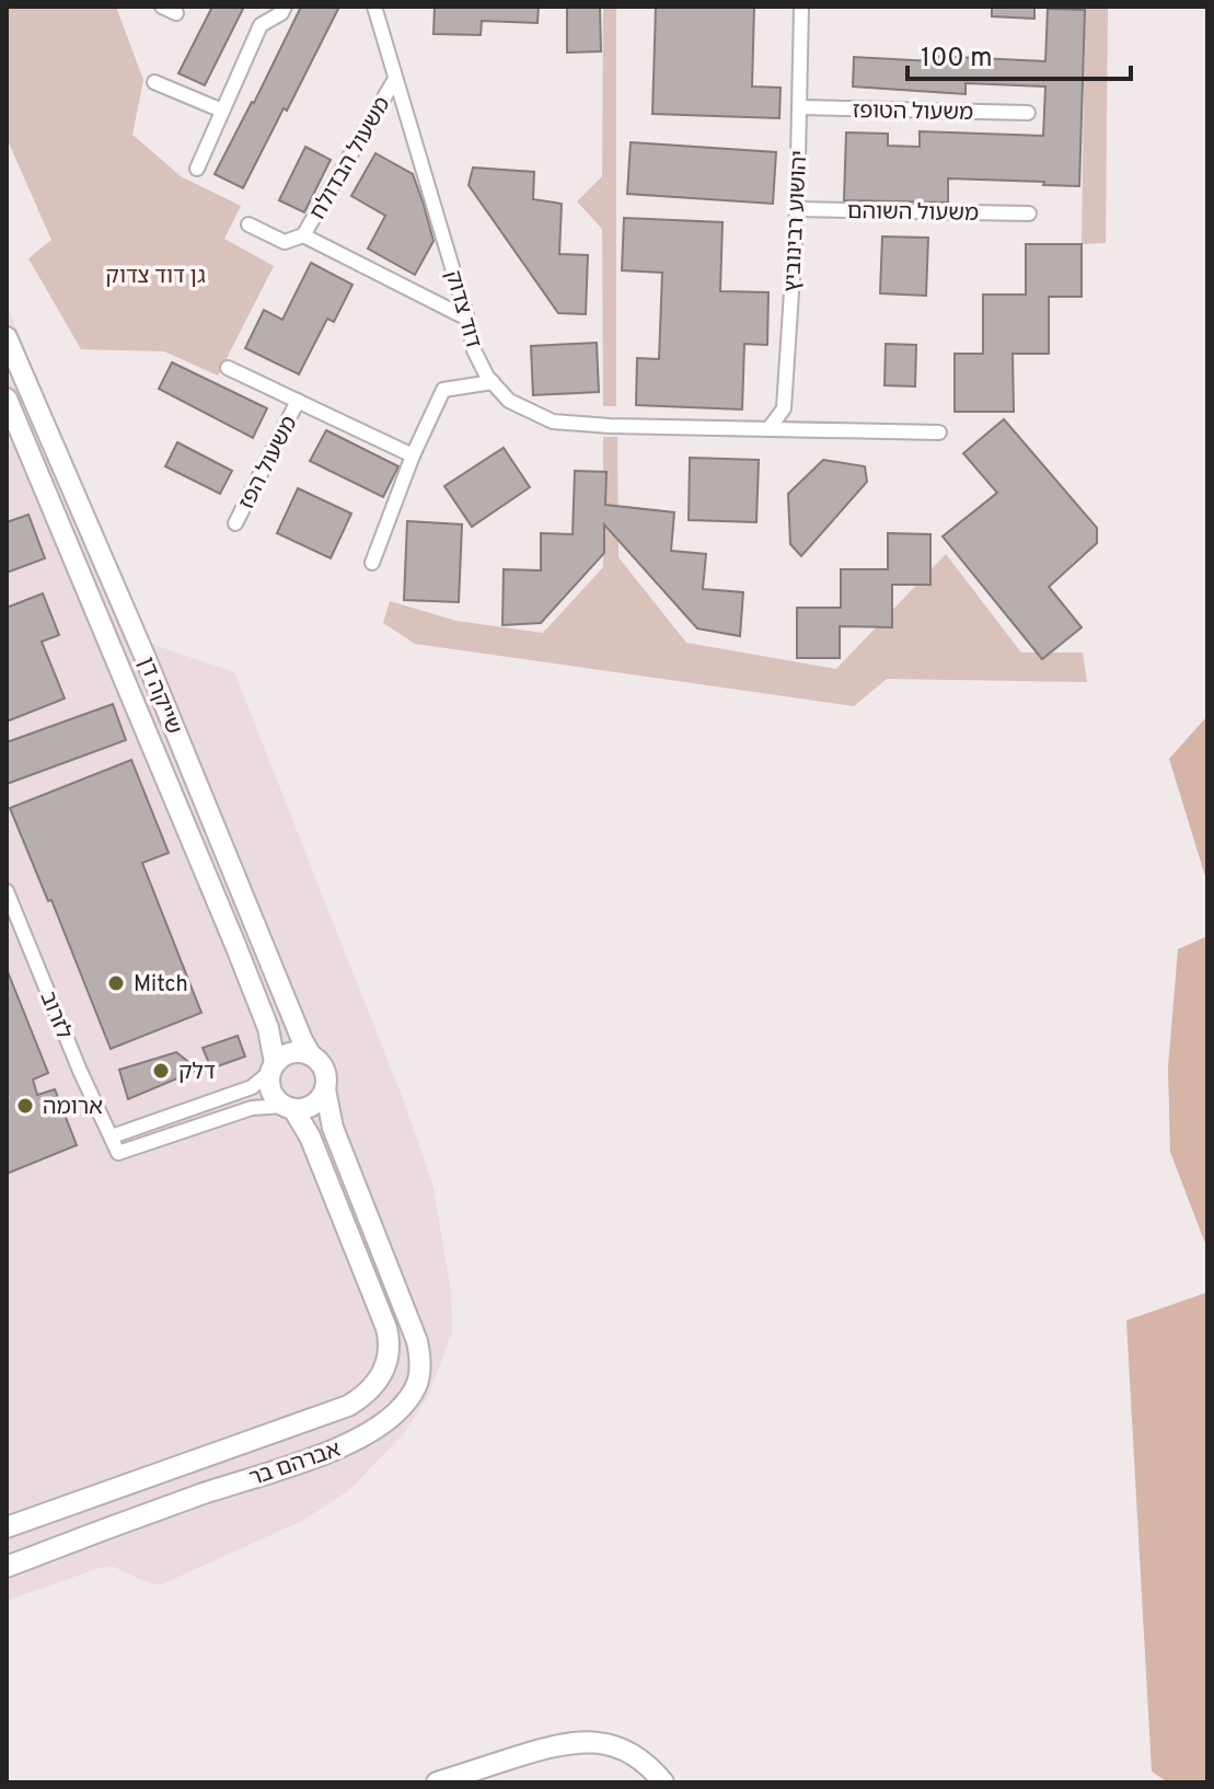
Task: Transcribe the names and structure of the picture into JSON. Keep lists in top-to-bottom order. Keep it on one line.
{"streets":{"street":["משעול הטופז","משעול הבדולח","משעול השוהם","יהושוע רבינוביץ","דוד צדוק","משעול הפז","שייקה דן","לזרוב","אברהם בר"]},"crossings":[["משעול הטופז","יהושוע רבינוביץ"],["משעול הבדולח","דוד צדוק"],["משעול השוהם","יהושוע רבינוביץ"],["יהושוע רבינוביץ","דוד צדוק"],["שייקה דן","לזרוב"],["שייקה דן","אברהם בר"],["לזרוב","אברהם בר"]],"parks":["גן דוד צדוק"],"places":["Mitch","דלק","ארומה"],"scale_bar":"100 m"}
